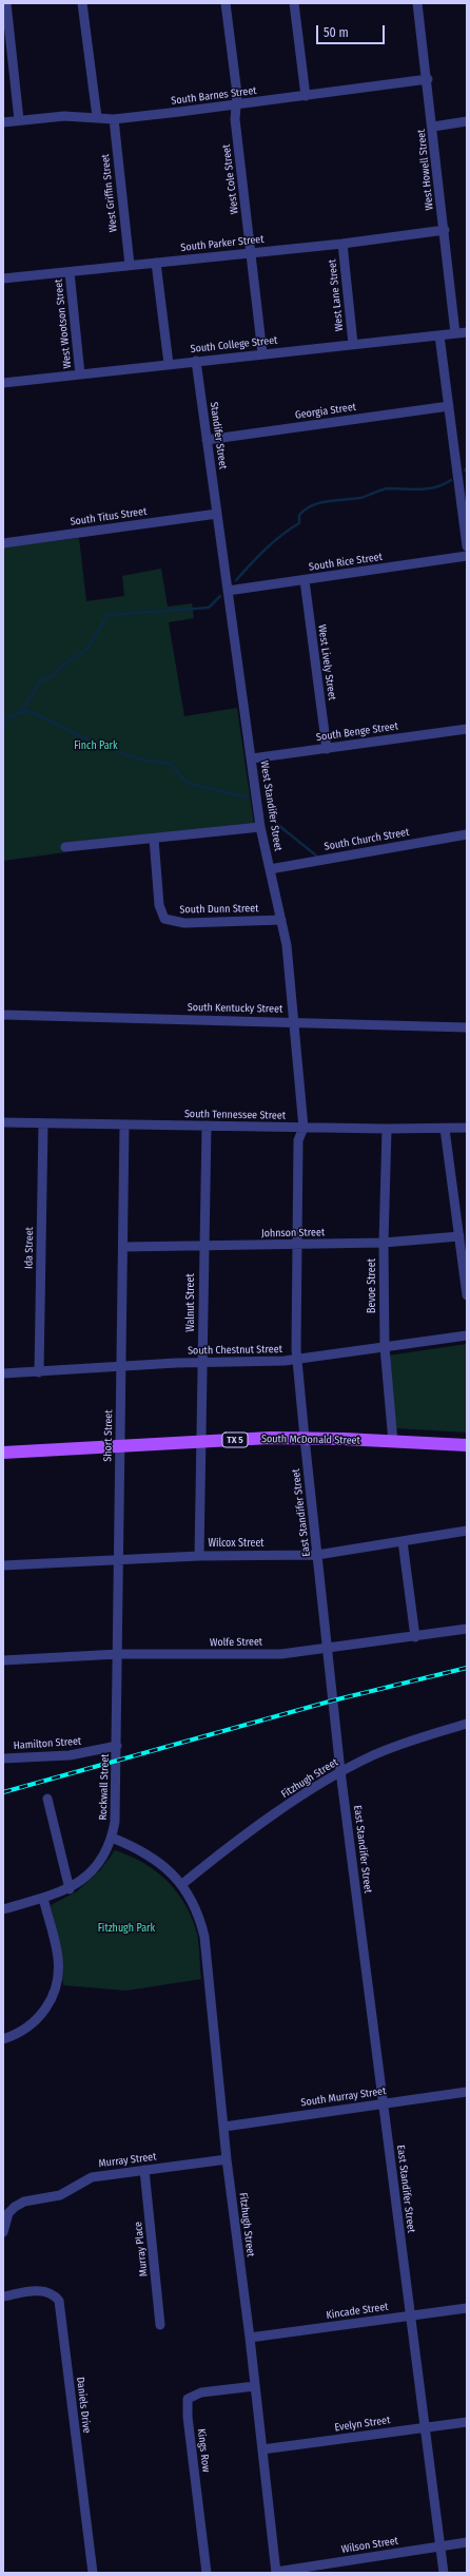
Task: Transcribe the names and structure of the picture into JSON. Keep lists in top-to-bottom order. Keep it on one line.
{"streets":{"main road":["TX 5","South McDonald Street"],"street":["South Barnes Street","West Howell Street","West Cole Street","West Griffin Street","South Parker Street","West Lane Street","West Wootson Street","South College Street","Georgia Street","Standifer Street","South Titus Street","South Rice Street","West Lively Street","South Benge Street","West Standifer Street","South Church Street","South Dunn Street","South Kentucky Street","South Tennessee Street","Johnson Street","Ida Street","Bevoe Street","Walnut Street","South Chestnut Street","Short Street","East Standifer Street","Wilcox Street","Wolfe Street","Hamilton Street","Fitzhugh Street","Rockwall Street","South Murray Street","Murray Street","Murray Place","Kincade Street","Daniels Drive","Evelyn Street","Kings Row","Wilson Street"]},"crossings":[["South Barnes Street","West Howell Street"],["South Barnes Street","West Cole Street"],["South Barnes Street","West Griffin Street"],["West Howell Street","South Parker Street"],["West Howell Street","South College Street"],["West Cole Street","South Parker Street"],["West Cole Street","South College Street"],["West Griffin Street","South Parker Street"],["South Parker Street","West Lane Street"],["South Parker Street","West Wootson Street"],["West Lane Street","South College Street"],["West Wootson Street","South College Street"],["South College Street","Standifer Street"],["Georgia Street","Standifer Street"],["Standifer Street","South Titus Street"],["Standifer Street","West Standifer Street"],["South Titus Street","West Standifer Street"],["South Rice Street","West Lively Street"],["South Rice Street","West Standifer Street"],["West Lively Street","South Benge Street"],["South Benge Street","West Standifer Street"],["West Standifer Street","South Church Street"],["West Standifer Street","South Dunn Street"],["West Standifer Street","South Kentucky Street"],["West Standifer Street","South Tennessee Street"],["West Standifer Street","East Standifer Street"],["South Tennessee Street","Ida Street"],["South Tennessee Street","Bevoe Street"],["South Tennessee Street","Walnut Street"],["South Tennessee Street","Short Street"],["South Tennessee Street","East Standifer Street"],["Johnson Street","Bevoe Street"],["Johnson Street","Walnut Street"],["Johnson Street","Short Street"],["Johnson Street","East Standifer Street"],["Ida Street","South Chestnut Street"],["Bevoe Street","South Chestnut Street"],["Bevoe Street","South McDonald Street"],["Walnut Street","South Chestnut Street"],["Walnut Street","South McDonald Street"],["Walnut Street","Wilcox Street"],["South Chestnut Street","Short Street"],["South Chestnut Street","East Standifer Street"],["Short Street","South McDonald Street"],["Short Street","Wilcox Street"],["Short Street","Wolfe Street"],["Short Street","Hamilton Street"],["Short Street","Rockwall Street"],["South McDonald Street","East Standifer Street"],["East Standifer Street","Wilcox Street"],["East Standifer Street","Wolfe Street"],["East Standifer Street","Fitzhugh Street"],["East Standifer Street","South Murray Street"],["East Standifer Street","Kincade Street"],["East Standifer Street","Evelyn Street"],["East Standifer Street","Wilson Street"],["Hamilton Street","Rockwall Street"],["Fitzhugh Street","Rockwall Street"],["Fitzhugh Street","South Murray Street"],["Fitzhugh Street","Murray Street"],["Fitzhugh Street","Kincade Street"],["Fitzhugh Street","Evelyn Street"],["Fitzhugh Street","Kings Row"],["Fitzhugh Street","Wilson Street"],["Murray Street","Murray Place"]],"parks":["Finch Park","Fitzhugh Park"],"scale_bar":"50 m"}
